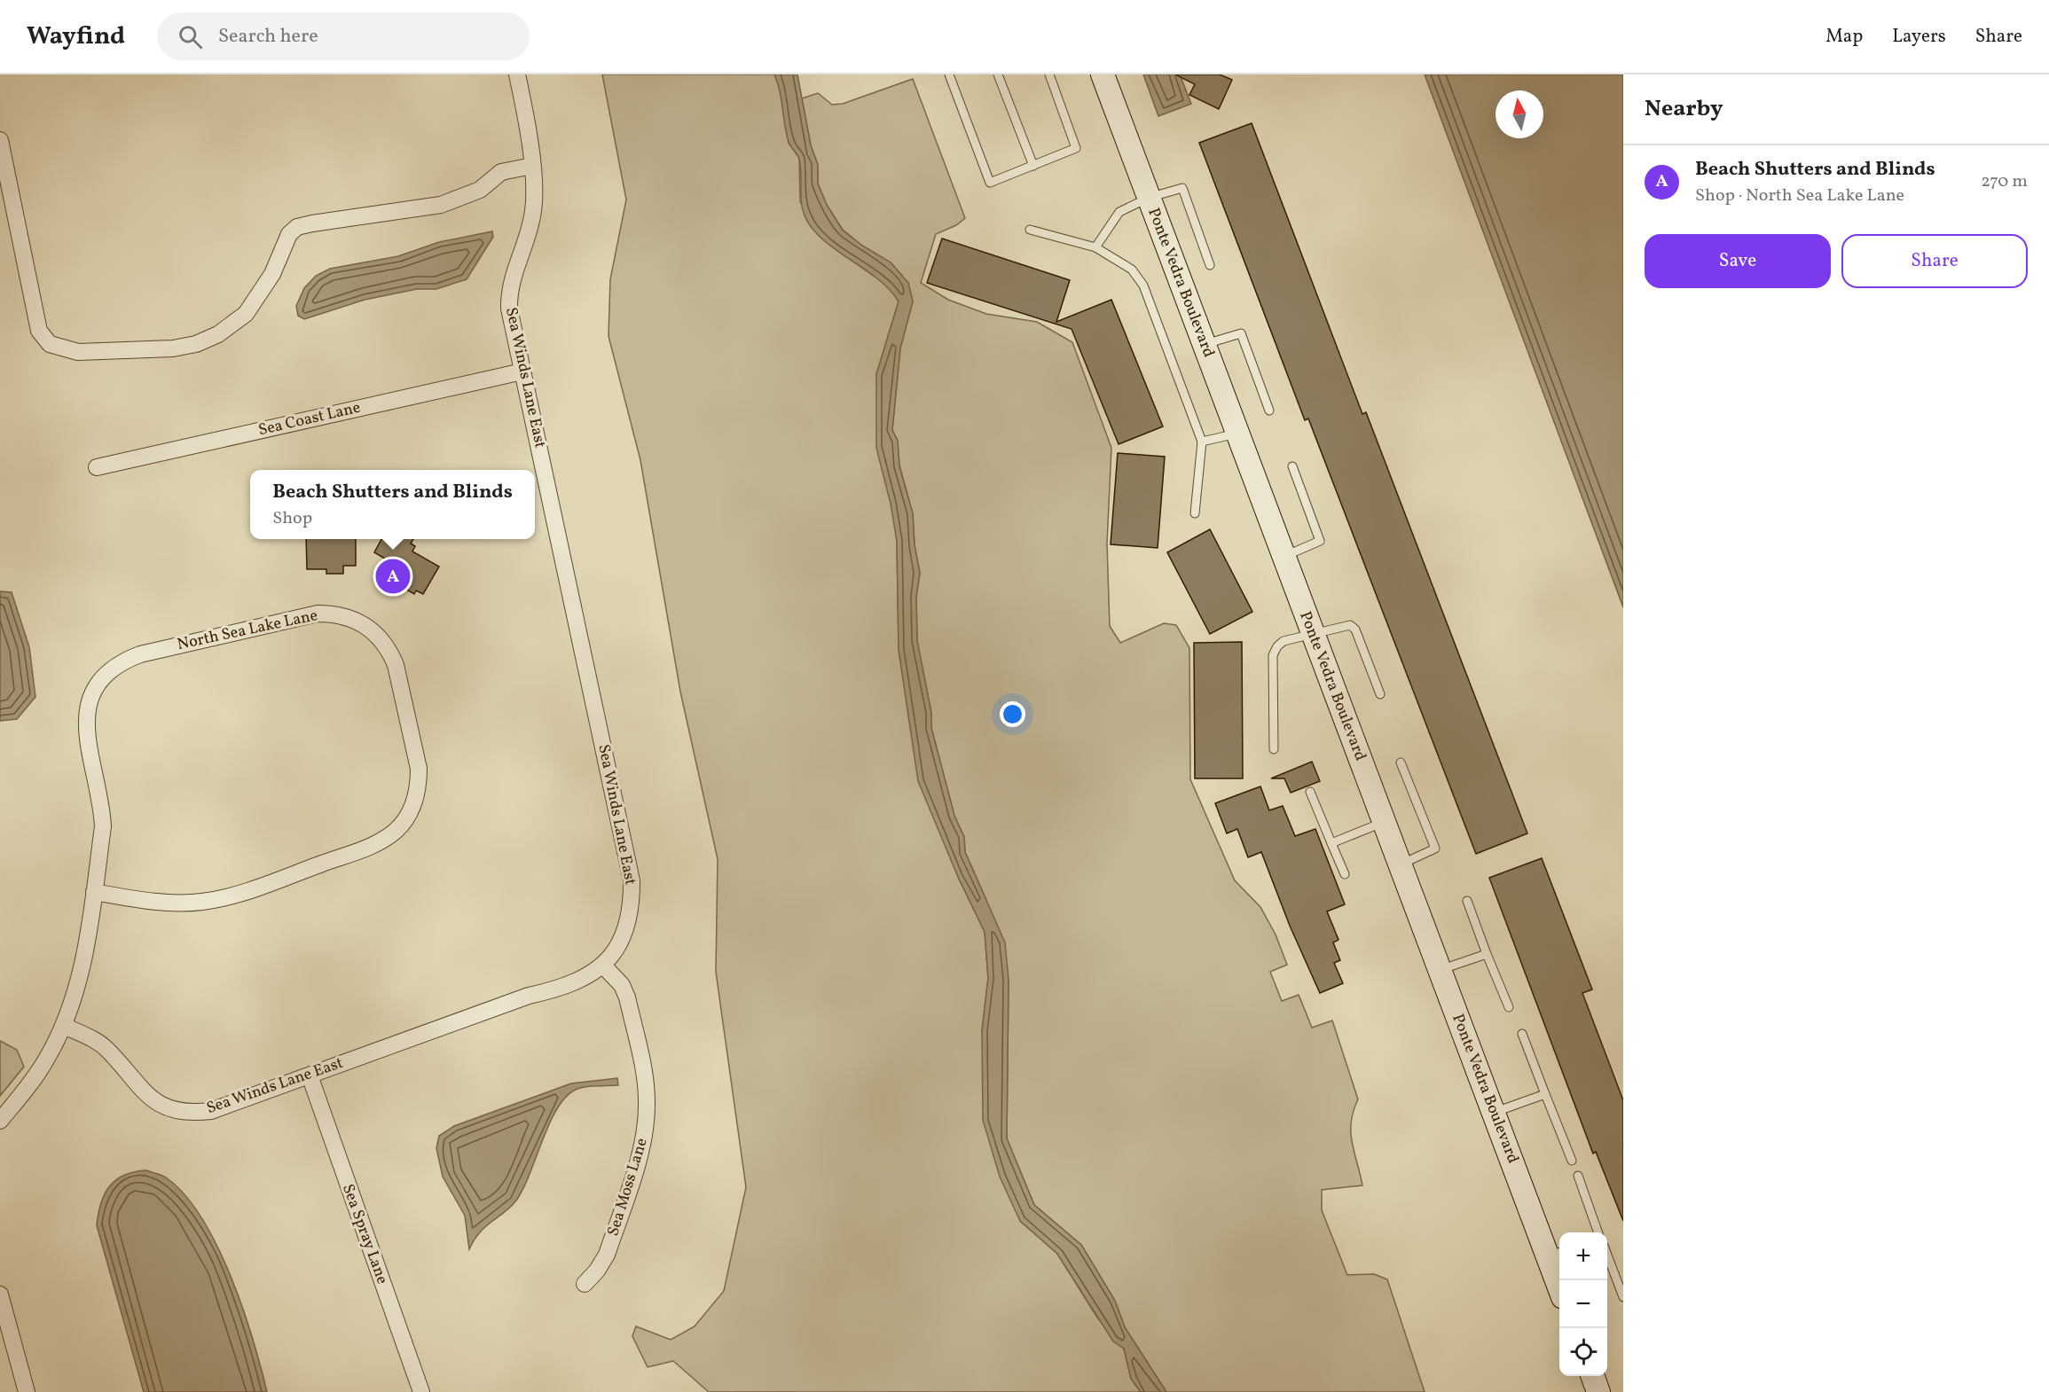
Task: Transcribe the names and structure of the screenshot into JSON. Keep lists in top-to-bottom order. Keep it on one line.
{"streets":{"street":["Ponte Vedra Boulevard","Sea Winds Lane East","Sea Coast Lane","North Sea Lake Lane","Sea Moss Lane","Sea Spray Lane"]},"crossings":[["Sea Winds Lane East","Sea Coast Lane"],["Sea Winds Lane East","North Sea Lake Lane"],["Sea Winds Lane East","Sea Moss Lane"],["Sea Winds Lane East","Sea Spray Lane"]],"north":"top","page":{"header":"Wayfind","search":"Search here","nav":["Map","Layers","Share"],"heading":"Nearby","list":[{"mark":"A","name":"Beach Shutters and Blinds","note":"Shop · North Sea Lake Lane","value":"270 m"}],"buttons":["Save","Share"],"popup":["Beach Shutters and Blinds","Shop"],"pins":"A","map_buttons":["+","−"]}}
